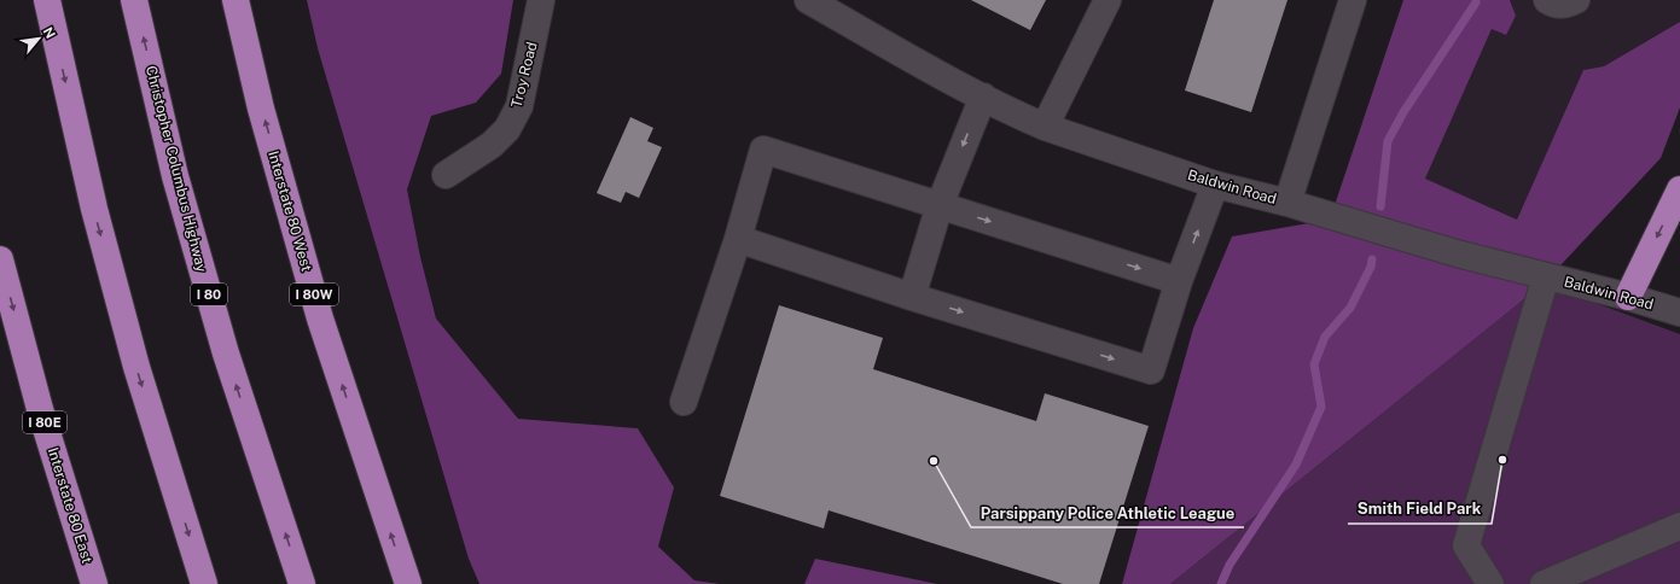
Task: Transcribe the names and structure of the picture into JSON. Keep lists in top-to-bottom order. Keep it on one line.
{"streets":{"highway":["Christopher Columbus Highway","Interstate 80 West","I 80","I 80W","I 80E","Interstate 80 East"],"street":["Troy Road","Baldwin Road"]},"places":["Smith Field Park","Parsippany Police Athletic League"],"north":"top right"}
